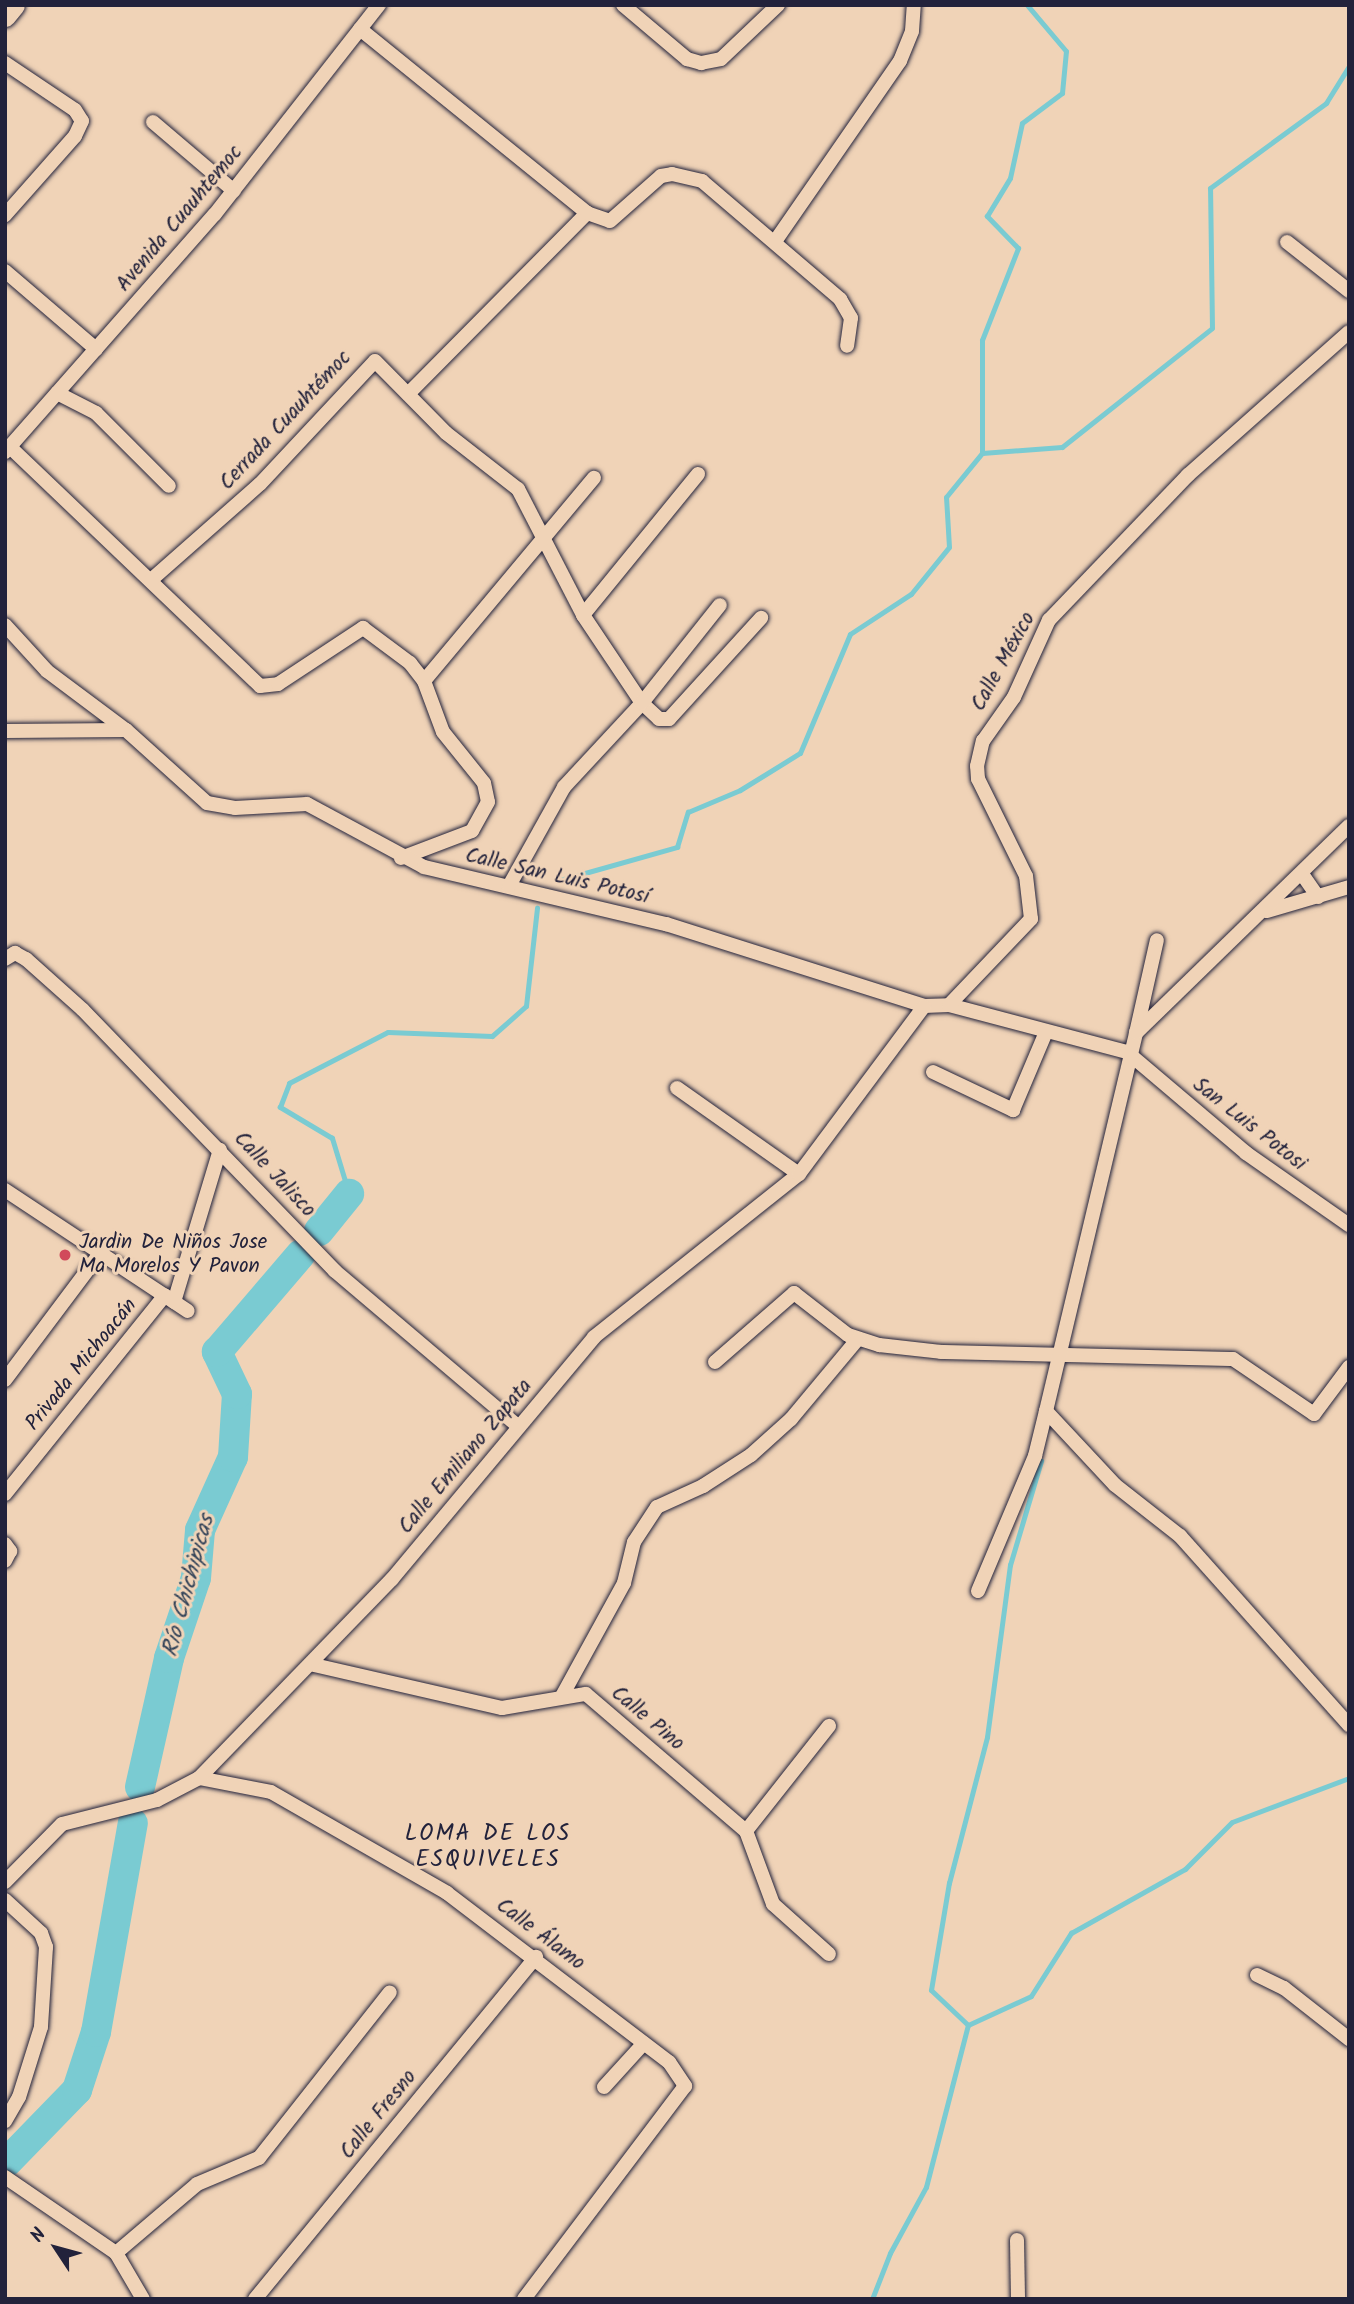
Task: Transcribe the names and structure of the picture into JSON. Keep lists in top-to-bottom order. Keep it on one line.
{"streets":{"street":["Avenida Cuauhtemoc","Cerrada Cuauhtémoc","Calle México","Calle San Luis Potosí","San Luis Potosi","Calle Jalisco","Privada Michoacán","Calle Emiliano Zapata","Calle Pino","Calle Álamo","Calle Fresno"]},"crossings":[["Calle México","Calle San Luis Potosí"],["Calle San Luis Potosí","San Luis Potosi"],["Calle San Luis Potosí","Calle Emiliano Zapata"],["Calle Jalisco","Calle Emiliano Zapata"],["Calle Emiliano Zapata","Calle Pino"],["Calle Emiliano Zapata","Calle Álamo"],["Calle Álamo","Calle Fresno"]],"districts":["LOMA DE LOS ESQUIVELES"],"water":["Río Chichipicas"],"places":["Jardin De Niños Jose Ma Morelos Y Pavon"],"north":"top left"}
